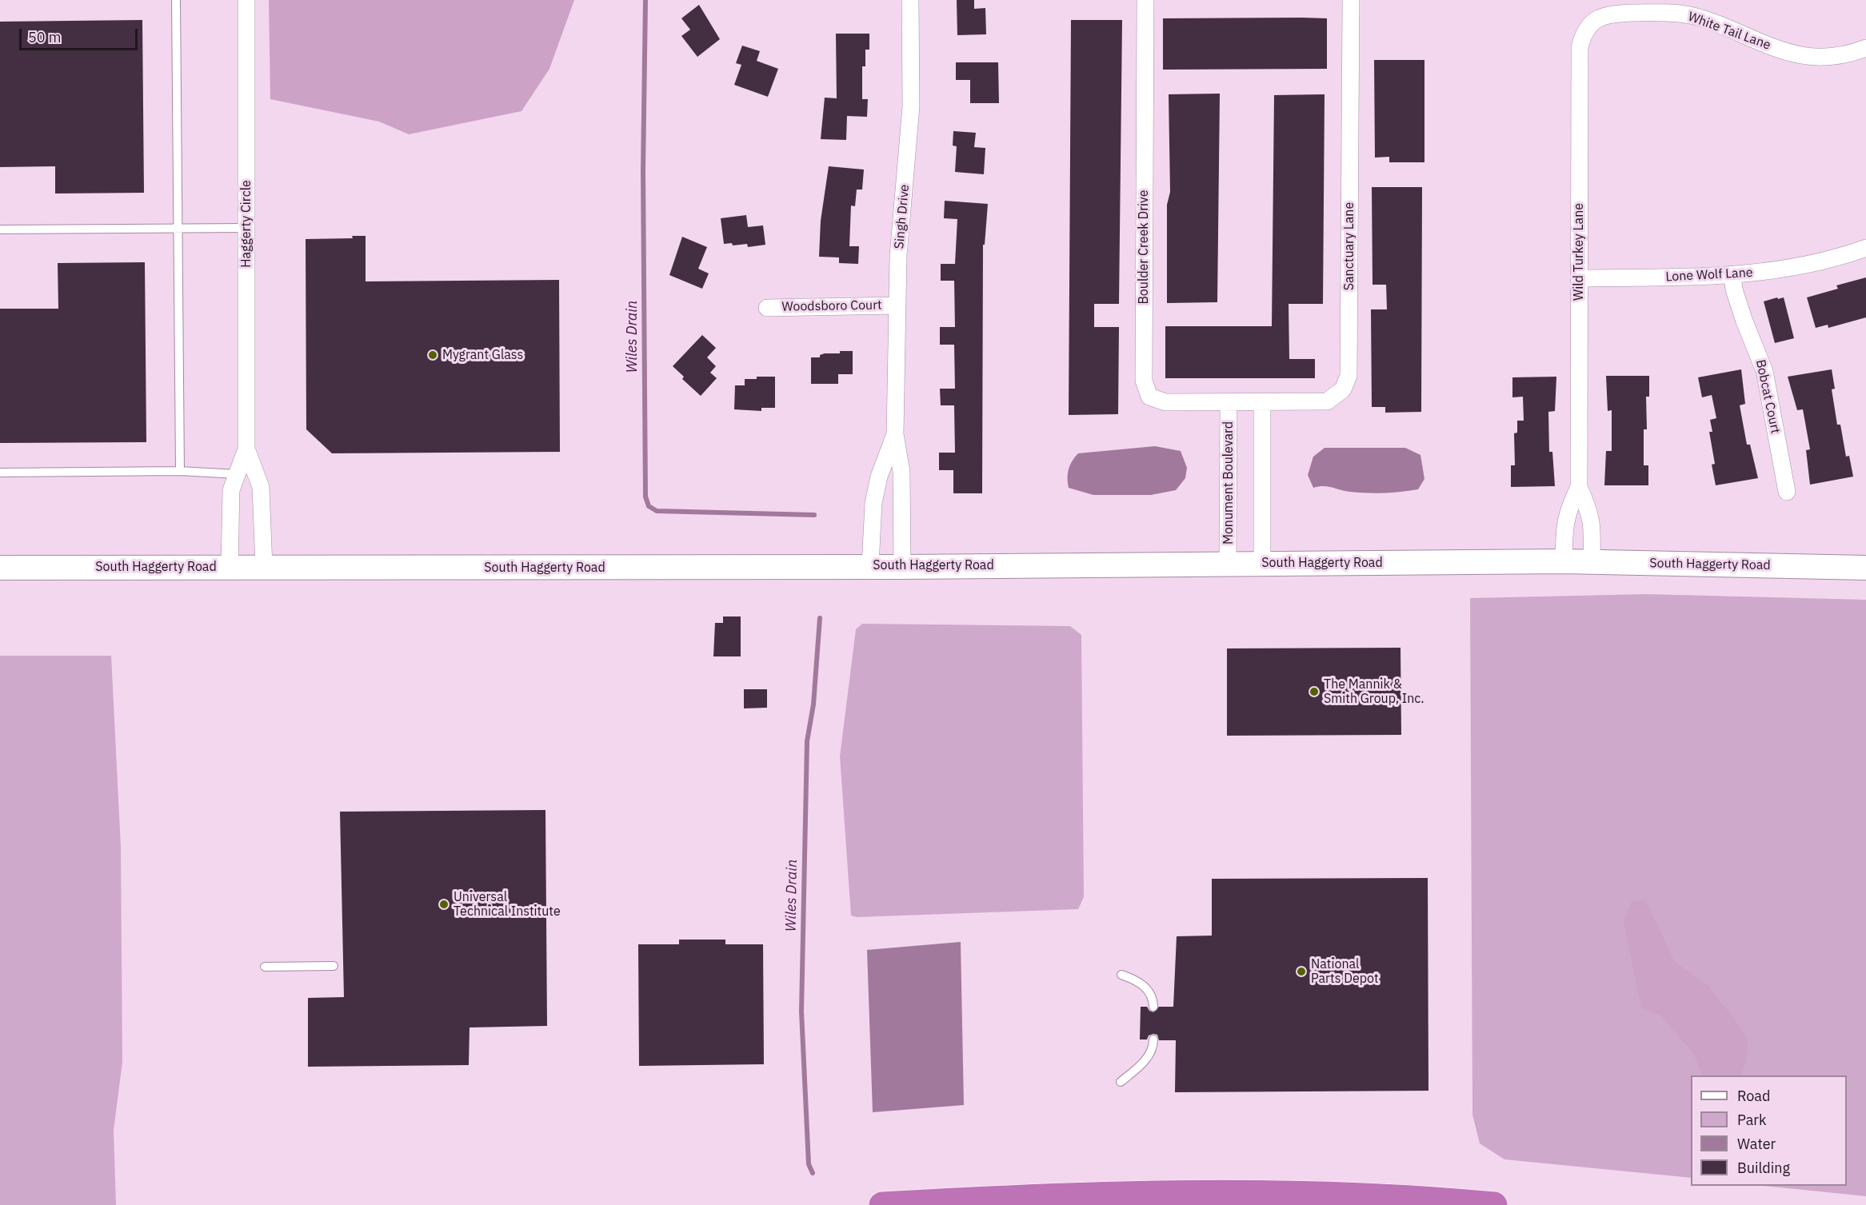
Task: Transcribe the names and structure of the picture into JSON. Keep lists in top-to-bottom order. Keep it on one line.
{"streets":{"main road":["South Haggerty Road"],"street":["White Tail Lane","Singh Drive","Haggerty Circle","Sanctuary Lane","Boulder Creek Drive","Wild Turkey Lane","Lone Wolf Lane","Woodsboro Court","Bobcat Court","Monument Boulevard"]},"crossings":[["White Tail Lane","Wild Turkey Lane"],["Singh Drive","Woodsboro Court"],["Singh Drive","South Haggerty Road"],["Haggerty Circle","South Haggerty Road"],["Sanctuary Lane","Boulder Creek Drive"],["Boulder Creek Drive","Monument Boulevard"],["Wild Turkey Lane","Lone Wolf Lane"],["Wild Turkey Lane","South Haggerty Road"],["Lone Wolf Lane","Bobcat Court"],["Monument Boulevard","South Haggerty Road"]],"water":["Wiles Drain"],"places":["Mygrant Glass","The Mannik & Smith Group, Inc.","Universal Technical Institute","National Parts Depot"],"legend":["Road","Park","Water","Building"],"scale_bar":"50 m"}
